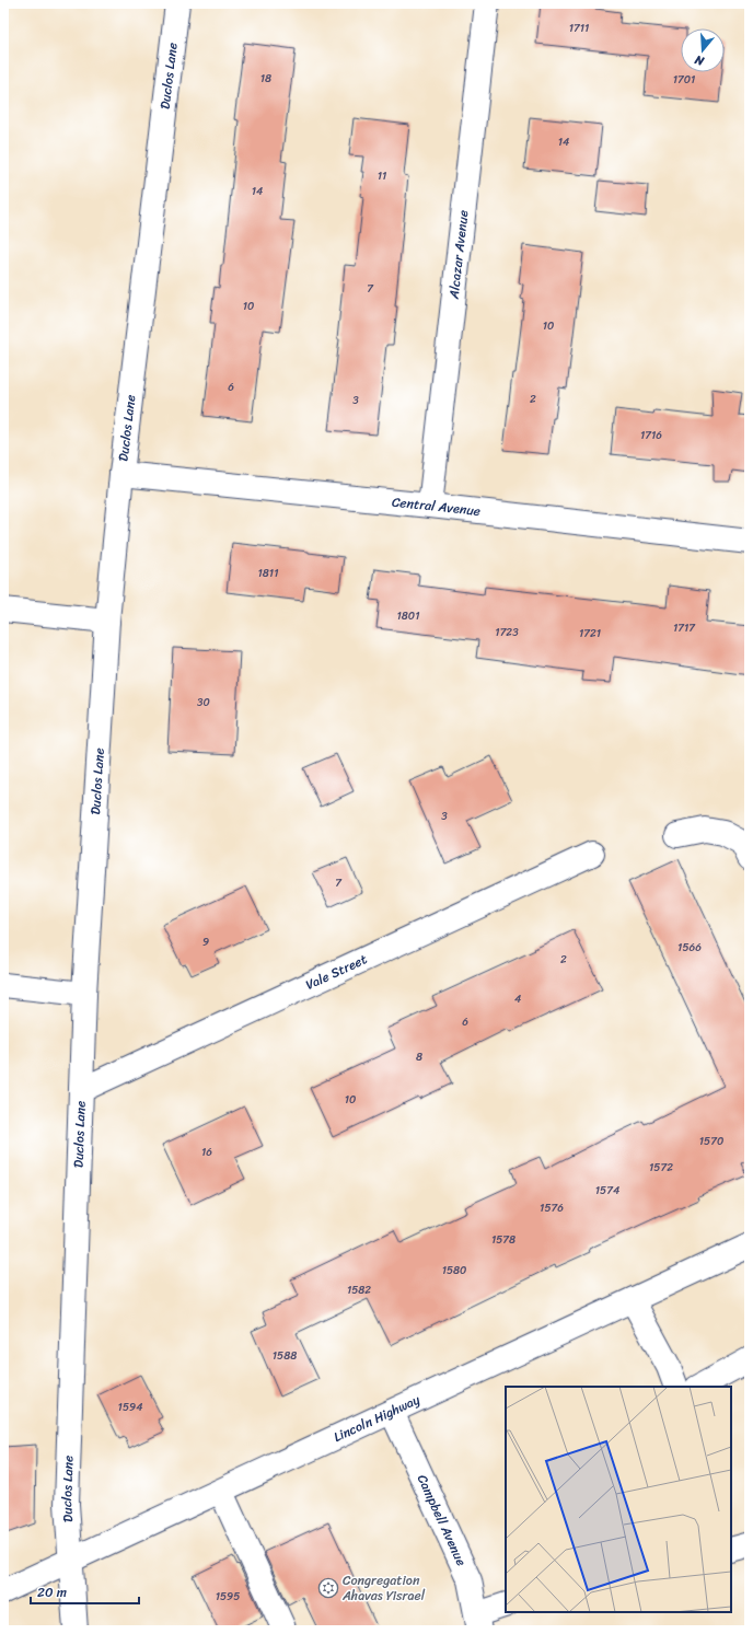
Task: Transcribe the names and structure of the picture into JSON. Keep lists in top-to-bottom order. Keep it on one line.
{"streets":{"street":["Duclos Lane","Alcazar Avenue","Central Avenue","Vale Street","Lincoln Highway","Campbell Avenue"]},"crossings":[["Duclos Lane","Central Avenue"],["Duclos Lane","Vale Street"],["Duclos Lane","Lincoln Highway"],["Alcazar Avenue","Central Avenue"],["Lincoln Highway","Campbell Avenue"]],"places":{"synagogue":["Congregation Ahavas Yisrael"]},"house_numbers":["1711","18","1701","14","11","14","7","10","10","6","2","3","1716","1811","1801","1717","1723","1721","30","3","7","9","1566","2","4","6","8","10","1570","16","1572","1574","1576","1578","1580","1582","1588","1594","1595"],"scale_bar":"20 m","north":"bottom"}
